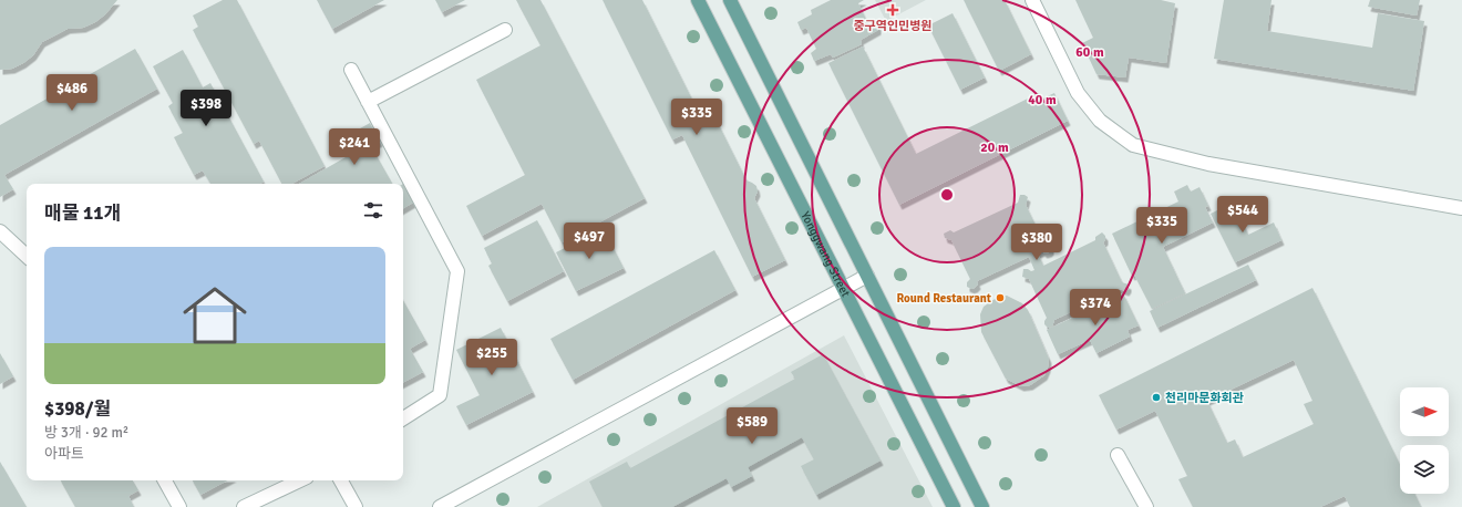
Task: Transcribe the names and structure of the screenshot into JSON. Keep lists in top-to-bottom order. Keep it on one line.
{"streets":{"main road":["Yonggwang Street"]},"places":{"health":["중구역인민병원"],"other":["Round Restaurant","천리마문화회관"]},"north":"right","page":{"price":["$486","$398","$335","$241","$544","$335","$497","$380","$374","$255","$589"],"heading":"매물 11개","list":[{"name":"$398/월","note":"방 3개 · 92 m² · 아파트"}]},"rings":["60 m","40 m","20 m"]}
